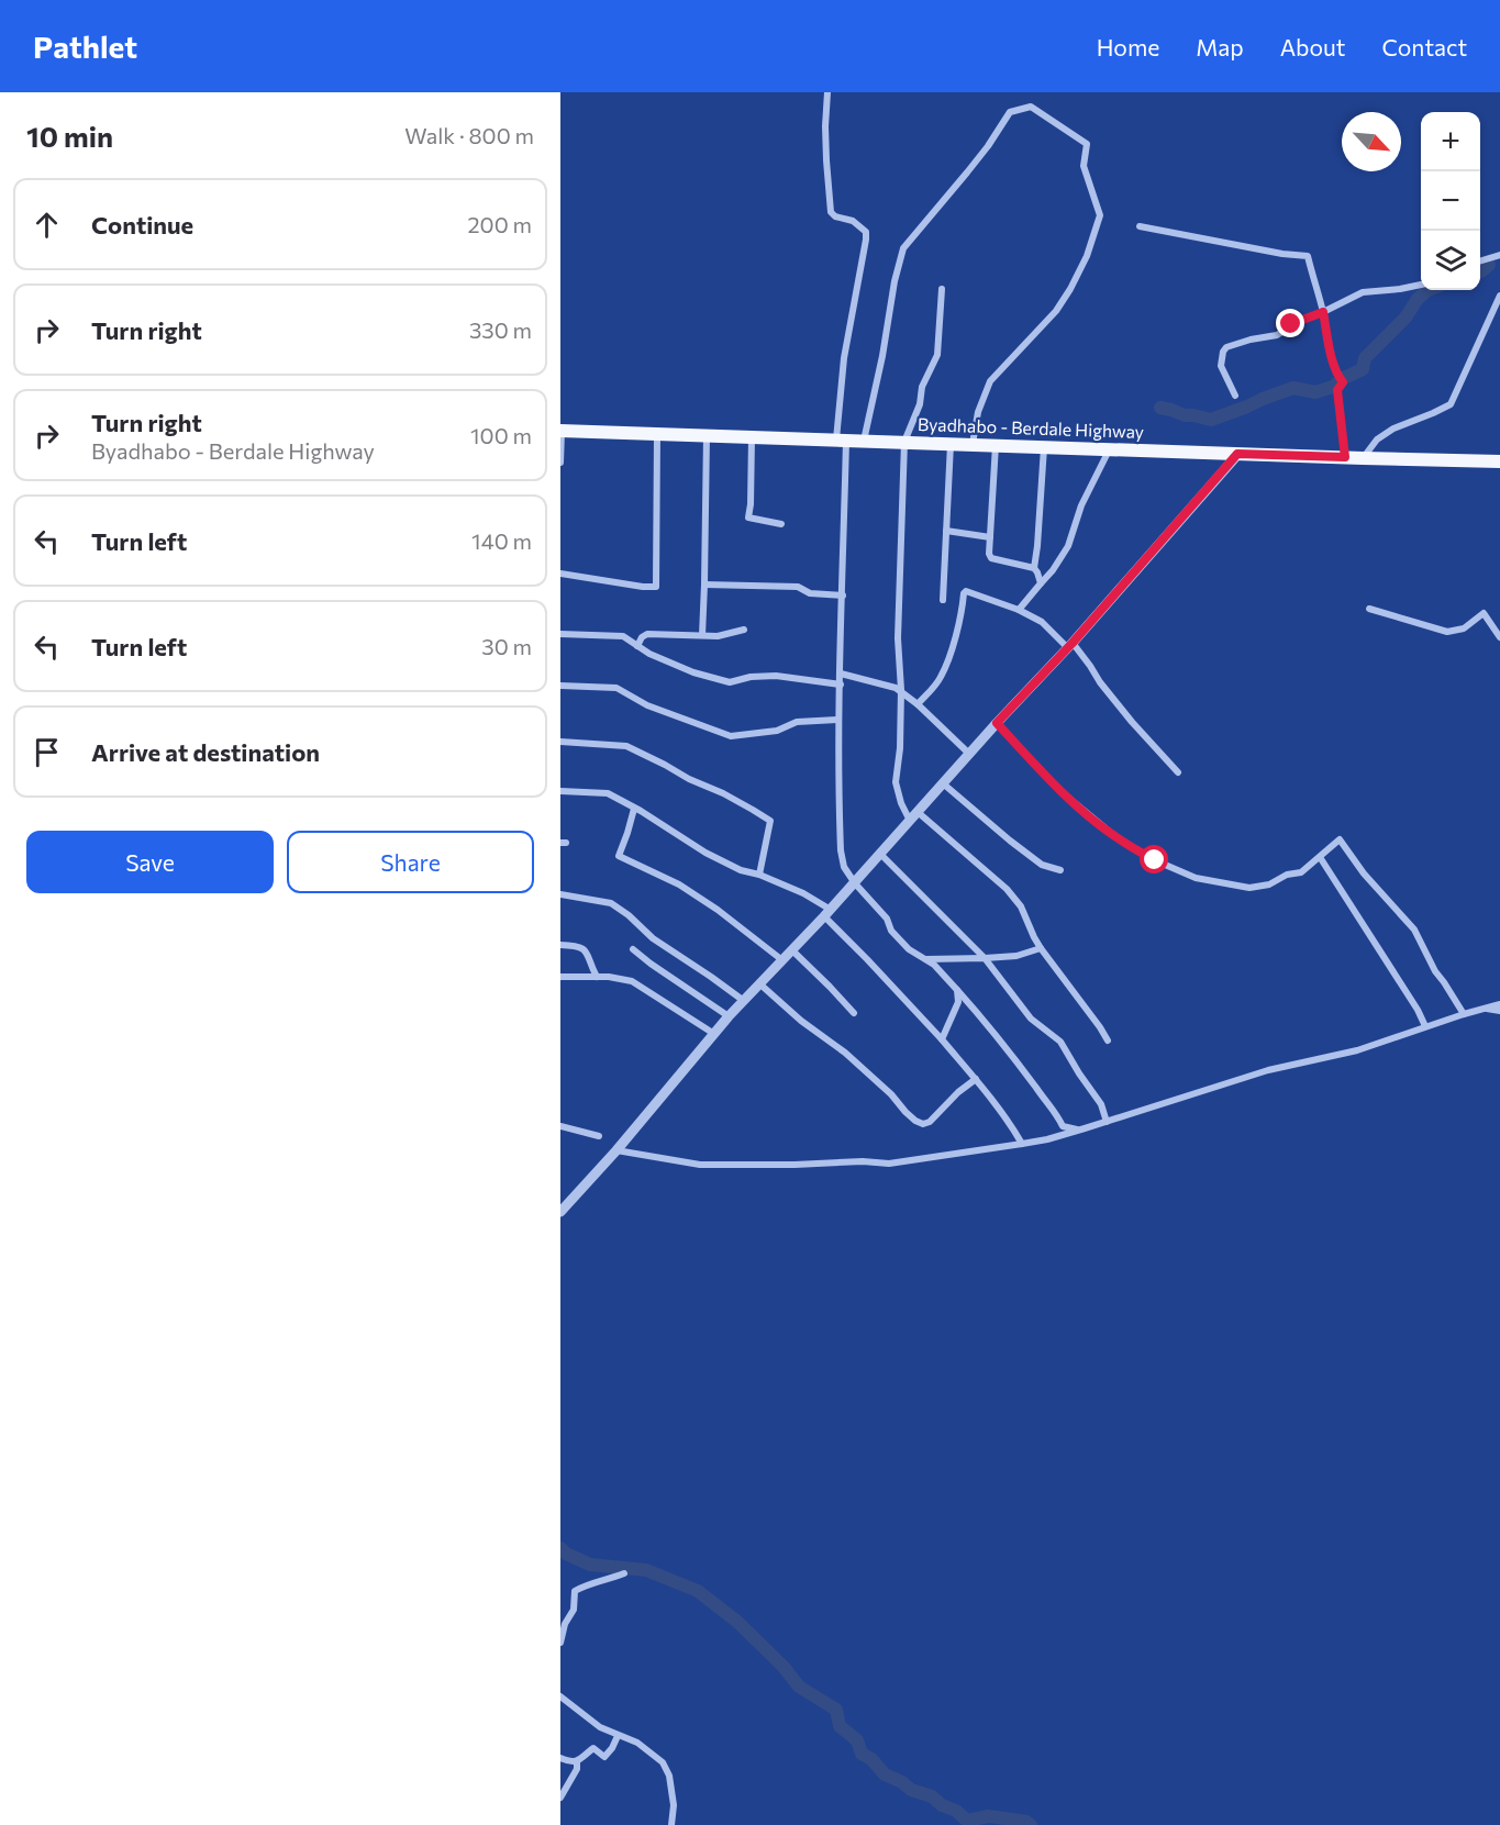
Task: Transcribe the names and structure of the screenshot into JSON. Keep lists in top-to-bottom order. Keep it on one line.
{"streets":{"main road":["Byadhabo - Berdale Highway"]},"north":"bottom right","page":{"header":"Pathlet","nav":["Home","Map","About","Contact"],"heading":["10 min","Walk · 800 m"],"map_buttons":["+","−"],"list":[["Continue","200 m"],["Turn right","330 m"],["Turn right","Byadhabo - Berdale Highway","100 m"],["Turn left","140 m"],["Turn left","30 m"],"Arrive at destination"],"buttons":["Save","Share"]}}
